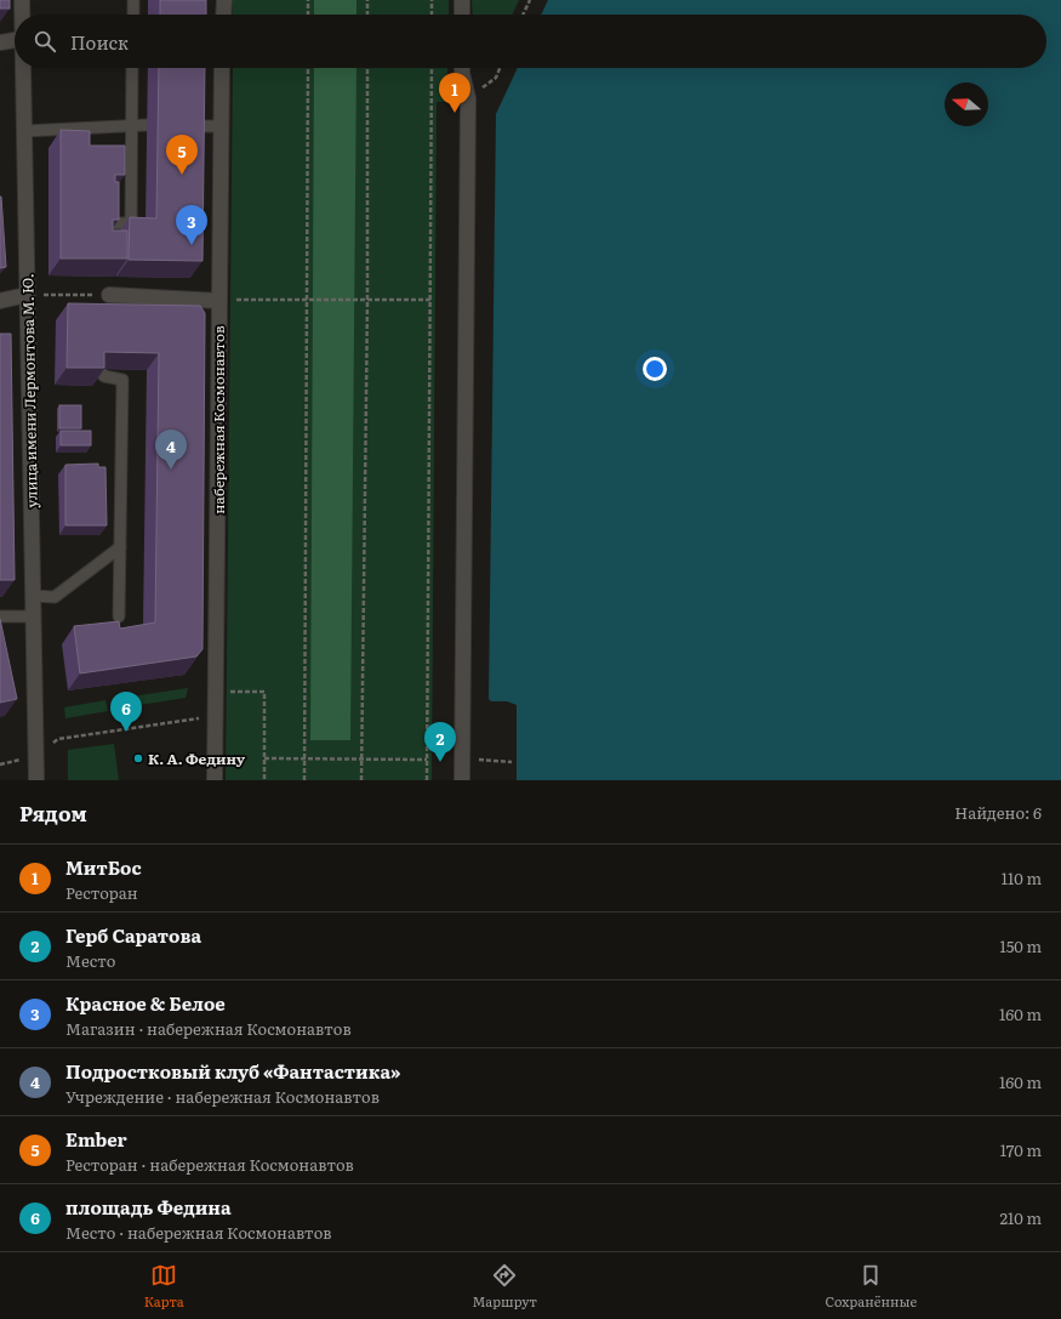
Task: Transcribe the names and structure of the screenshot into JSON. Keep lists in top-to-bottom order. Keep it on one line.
{"streets":{"street":["улица имени Лермонтова М. Ю.","набережная Космонавтов"]},"places":["К. А. Федину"],"north":"left","page":{"search":"Поиск","pins":["1","5","3","4","6","2"],"heading":["Рядом","Найдено: 6"],"list":[{"mark":"1","name":"МитБос","note":"Ресторан","value":"110 m"},{"mark":"2","name":"Герб Саратова","note":"Место","value":"150 m"},{"mark":"3","name":"Красное & Белое","note":"Магазин · набережная Космонавтов","value":"160 m"},{"mark":"4","name":"Подростковый клуб «Фантастика»","note":"Учреждение · набережная Космонавтов","value":"160 m"},{"mark":"5","name":"Ember","note":"Ресторан · набережная Космонавтов","value":"170 m"},{"mark":"6","name":"площадь Федина","note":"Место · набережная Космонавтов","value":"210 m"}],"nav":["Карта","Маршрут","Сохранённые"]}}
